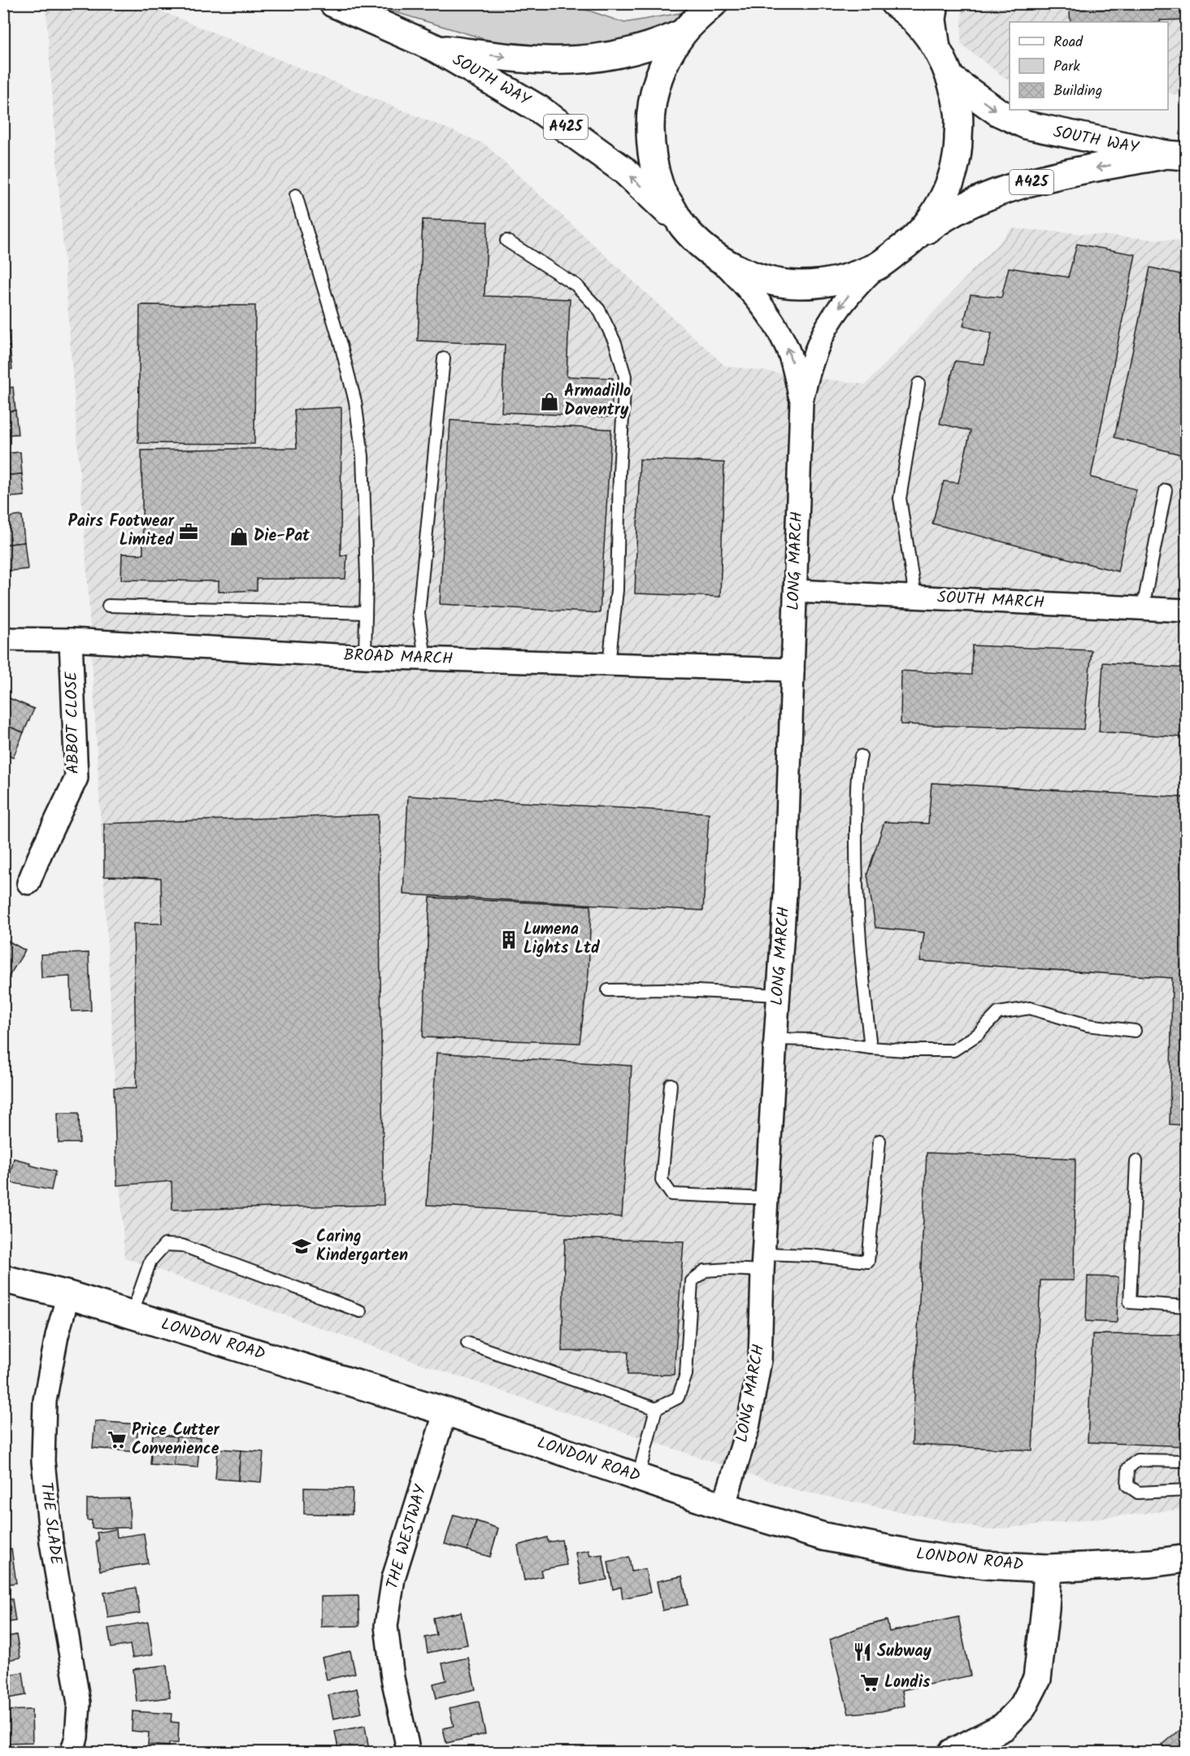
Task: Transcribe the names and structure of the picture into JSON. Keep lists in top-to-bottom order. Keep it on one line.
{"streets":{"main road":["SOUTH WAY","A425","LONDON ROAD"],"street":["LONG MARCH","SOUTH MARCH","BROAD MARCH","ABBOT CLOSE","THE SLADE","THE WESTWAY"]},"crossings":[["LONG MARCH","SOUTH MARCH"],["LONG MARCH","BROAD MARCH"],["LONG MARCH","LONDON ROAD"],["BROAD MARCH","ABBOT CLOSE"],["LONDON ROAD","THE SLADE"],["LONDON ROAD","THE WESTWAY"]],"places":{"shop":["Armadillo Daventry","Die-Pat"],"office":["Pairs Footwear Limited"],"building":["Lumena Lights Ltd"],"school or university":["Caring Kindergarten"],"supermarket":["Price Cutter Convenience","Londis"],"restaurant":["Subway"]},"legend":["Road","Park","Building"]}
